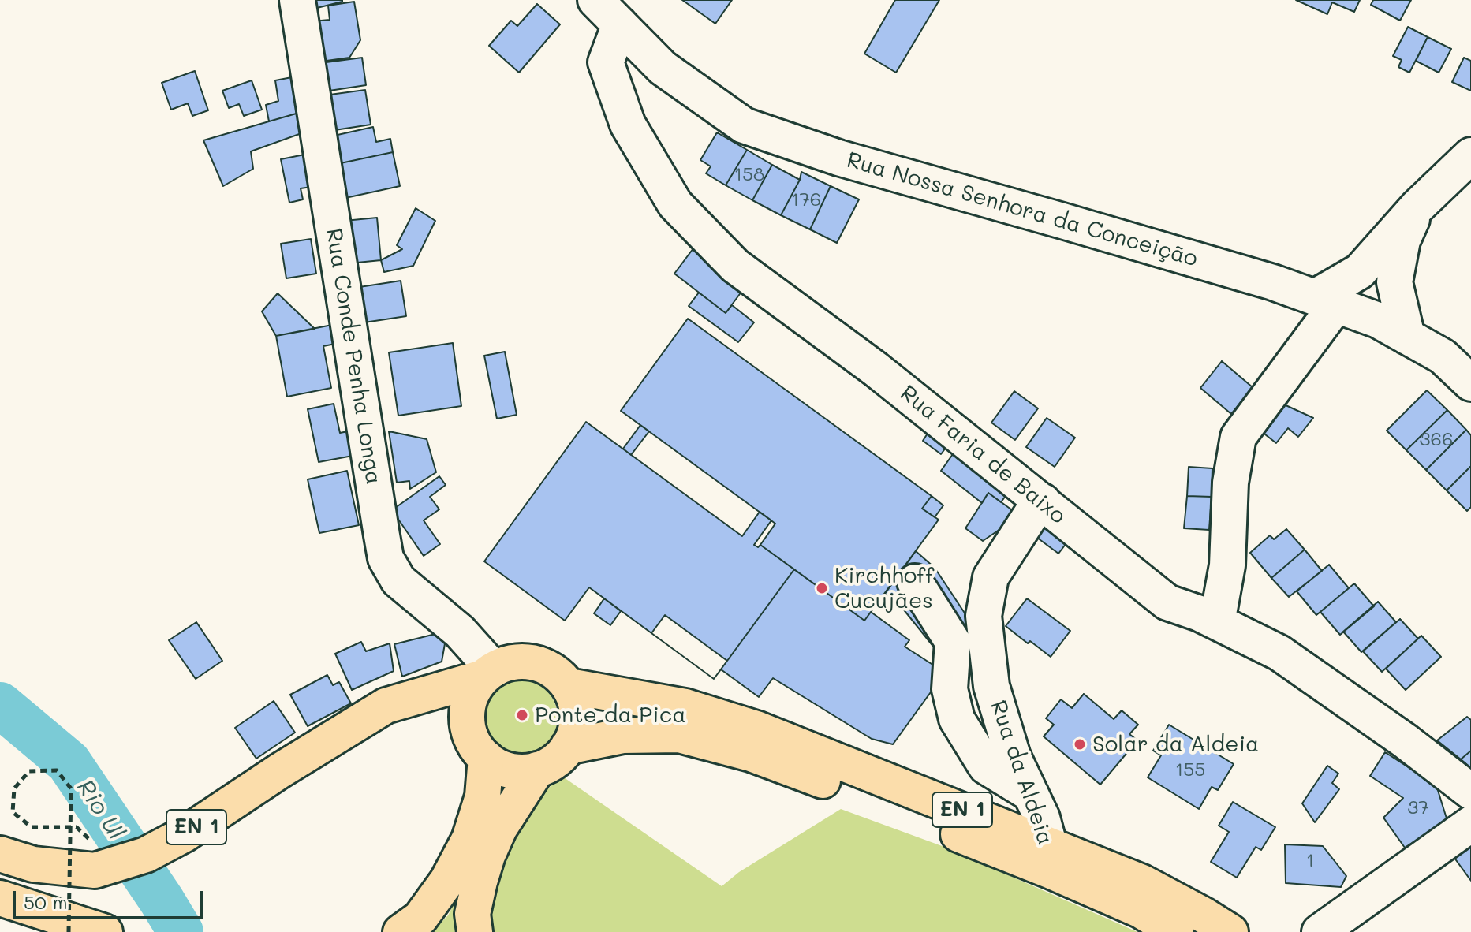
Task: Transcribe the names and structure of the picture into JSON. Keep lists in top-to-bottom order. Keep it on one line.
{"streets":{"main road":["EN 1"],"street":["Rua Nossa Senhora da Conceição","Rua Conde Penha Longa","Rua Faria de Baixo","Rua da Aldeia"]},"crossings":[["Rua Nossa Senhora da Conceição","Rua Faria de Baixo"],["Rua Conde Penha Longa","EN 1"],["Rua Faria de Baixo","Rua da Aldeia"],["Rua da Aldeia","EN 1"]],"water":["Rio Ul"],"places":["Kirchhoff Cucujães","Ponte da Pica","Solar da Aldeia"],"house_numbers":["158","176","366","155","37","1"],"scale_bar":"50 m"}
